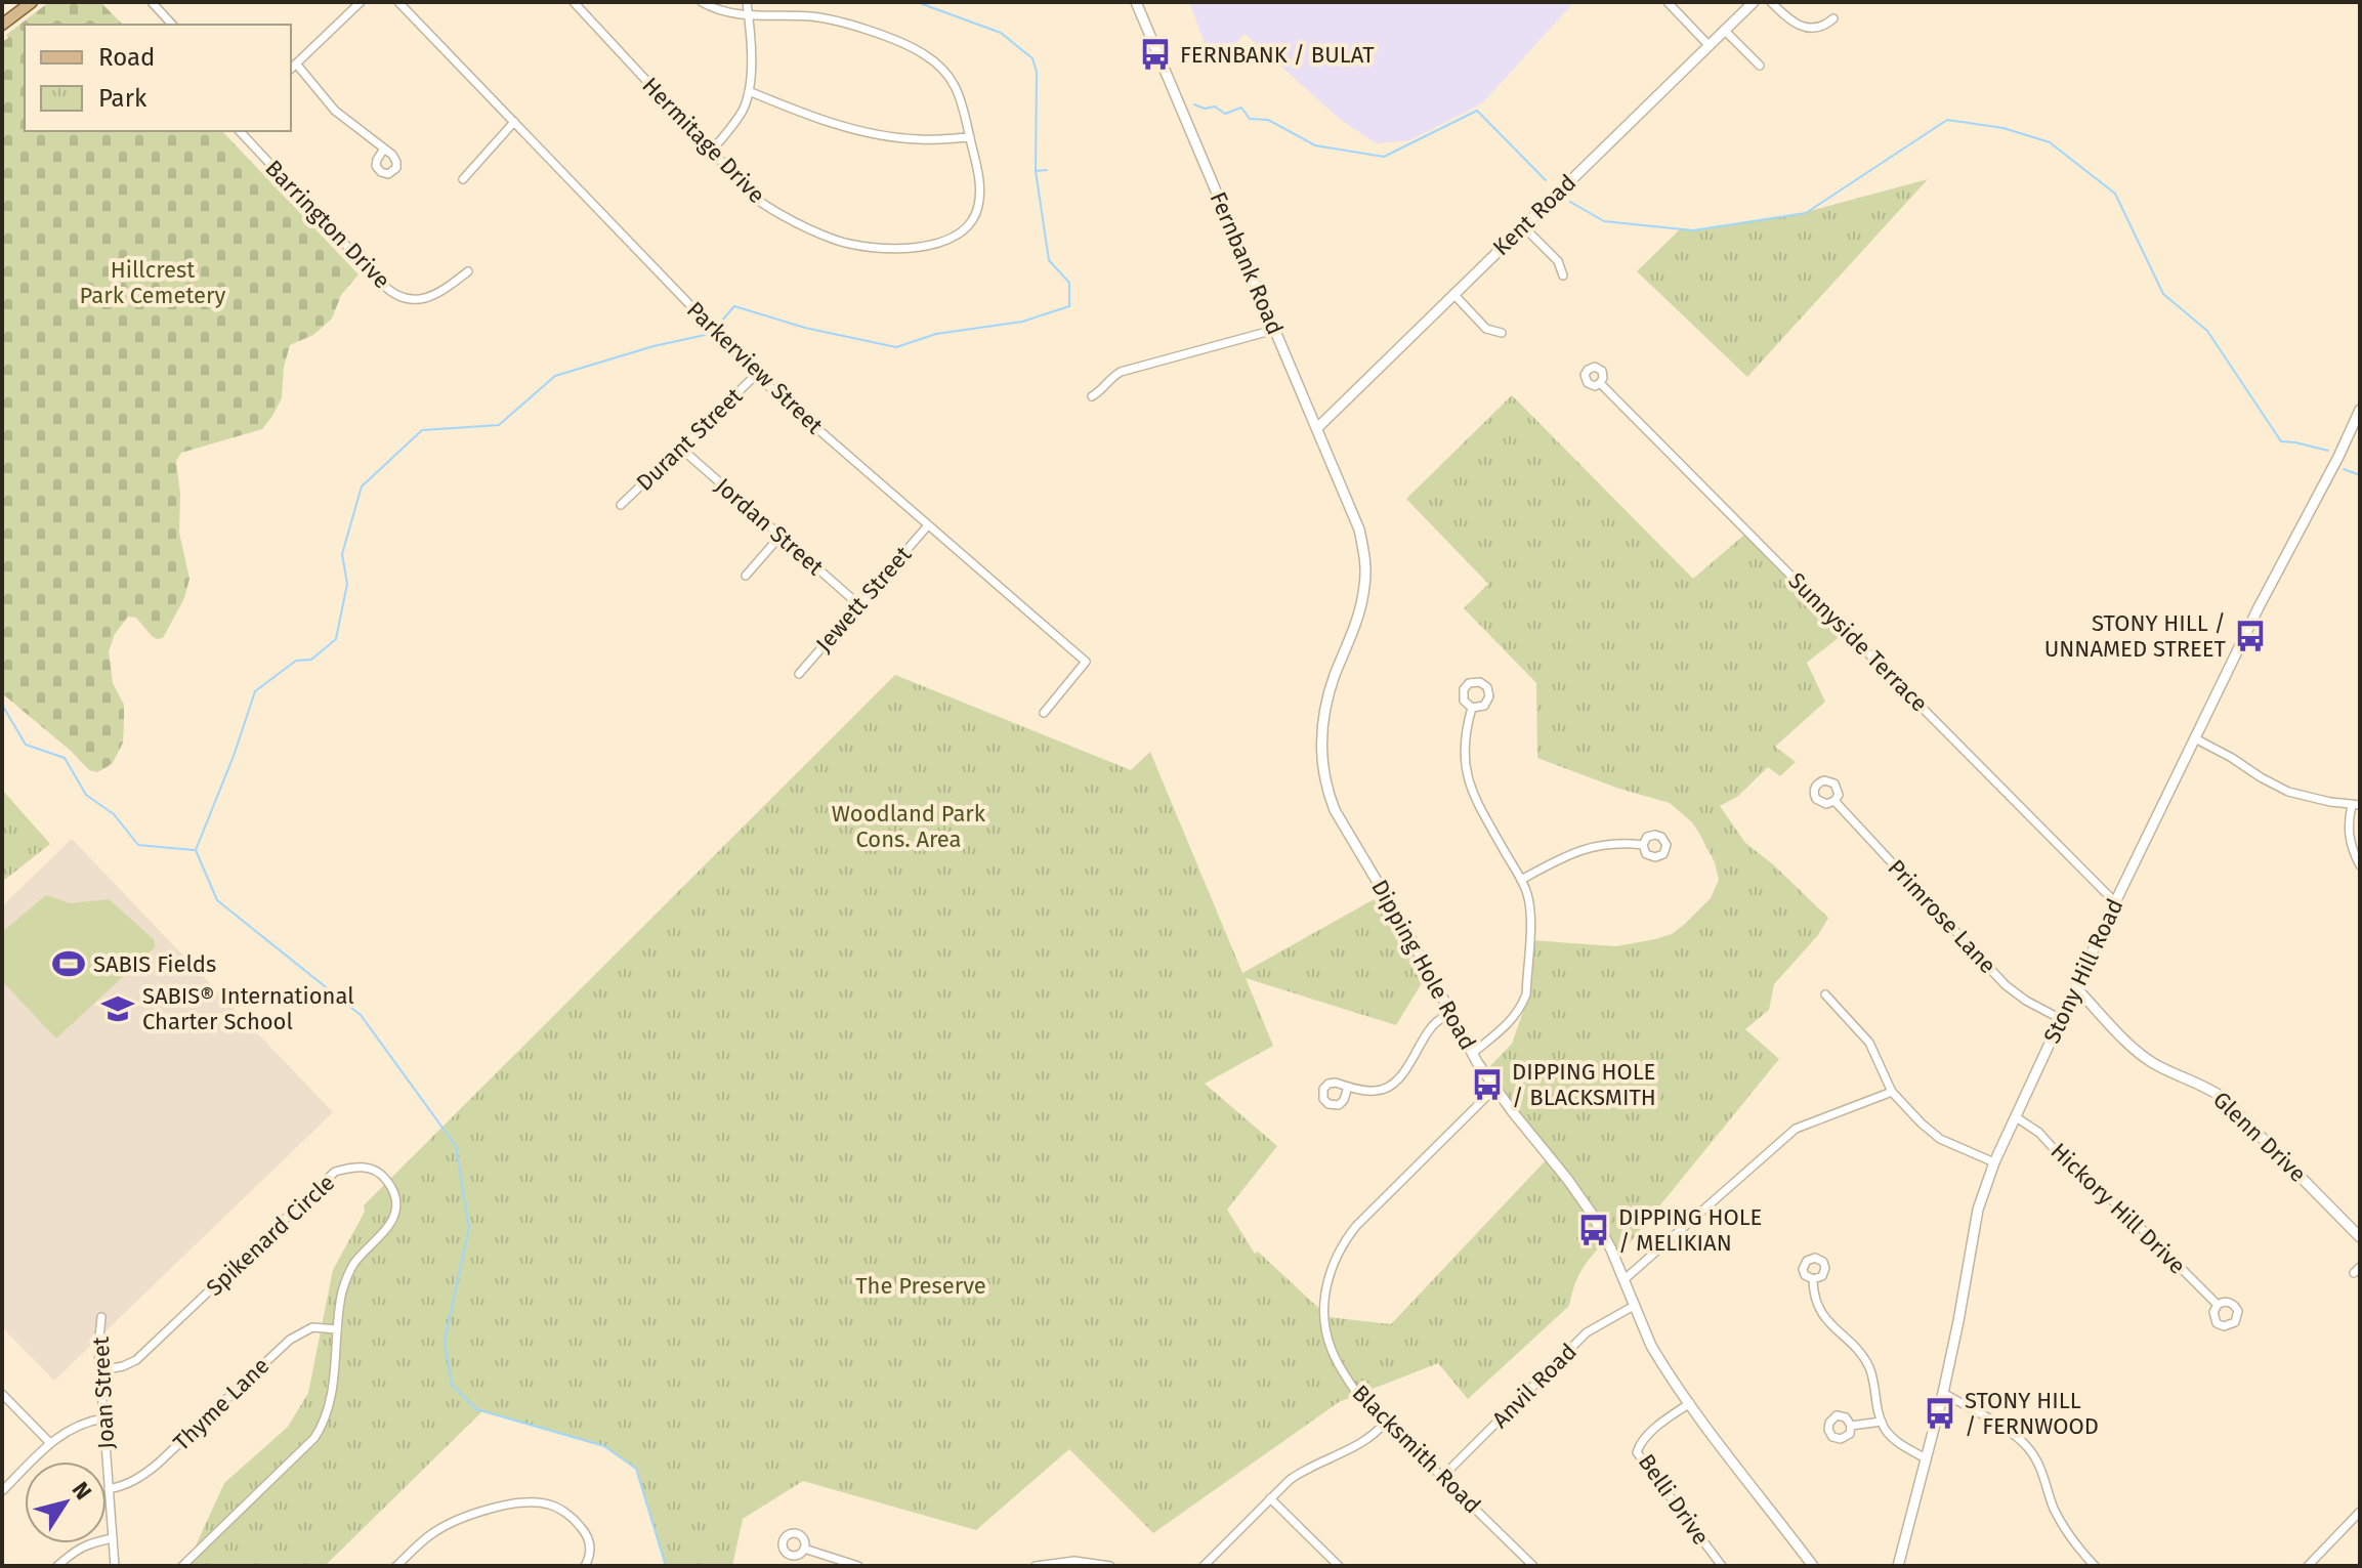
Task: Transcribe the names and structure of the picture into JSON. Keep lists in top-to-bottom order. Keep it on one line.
{"streets":{"main road":["Kent Road","Fernbank Road","Dipping Hole Road","Stony Hill Road","Glenn Drive"],"street":["Hermitage Drive","Barrington Drive","Parkerview Street","Durant Street","Jordan Street","Jewett Street","Sunnyside Terrace","Primrose Lane","Hickory Hill Drive","Spikenard Circle","Anvil Road","Joan Street","Thyme Lane","Blacksmith Road","Belli Drive"]},"crossings":[["Kent Road","Fernbank Road"],["Fernbank Road","Dipping Hole Road"],["Parkerview Street","Durant Street"],["Parkerview Street","Jewett Street"],["Durant Street","Jordan Street"],["Jordan Street","Jewett Street"],["Sunnyside Terrace","Stony Hill Road"],["Primrose Lane","Stony Hill Road"],["Dipping Hole Road","Anvil Road"],["Dipping Hole Road","Blacksmith Road"],["Dipping Hole Road","Belli Drive"],["Stony Hill Road","Glenn Drive"],["Stony Hill Road","Hickory Hill Drive"],["Spikenard Circle","Joan Street"],["Spikenard Circle","Thyme Lane"],["Anvil Road","Blacksmith Road"],["Joan Street","Thyme Lane"]],"parks":["Hillcrest Park Cemetery","Woodland Park Cons. Area","The Preserve"],"places":{"bus stop":["FERNBANK / BULAT","STONY HILL / UNNAMED STREET","DIPPING HOLE / BLACKSMITH","DIPPING HOLE / MELIKIAN","STONY HILL / FERNWOOD"],"sports":["SABIS Fields"],"school or university":["SABIS® International Charter School"]},"legend":["Road","Park"],"north":"top right"}
